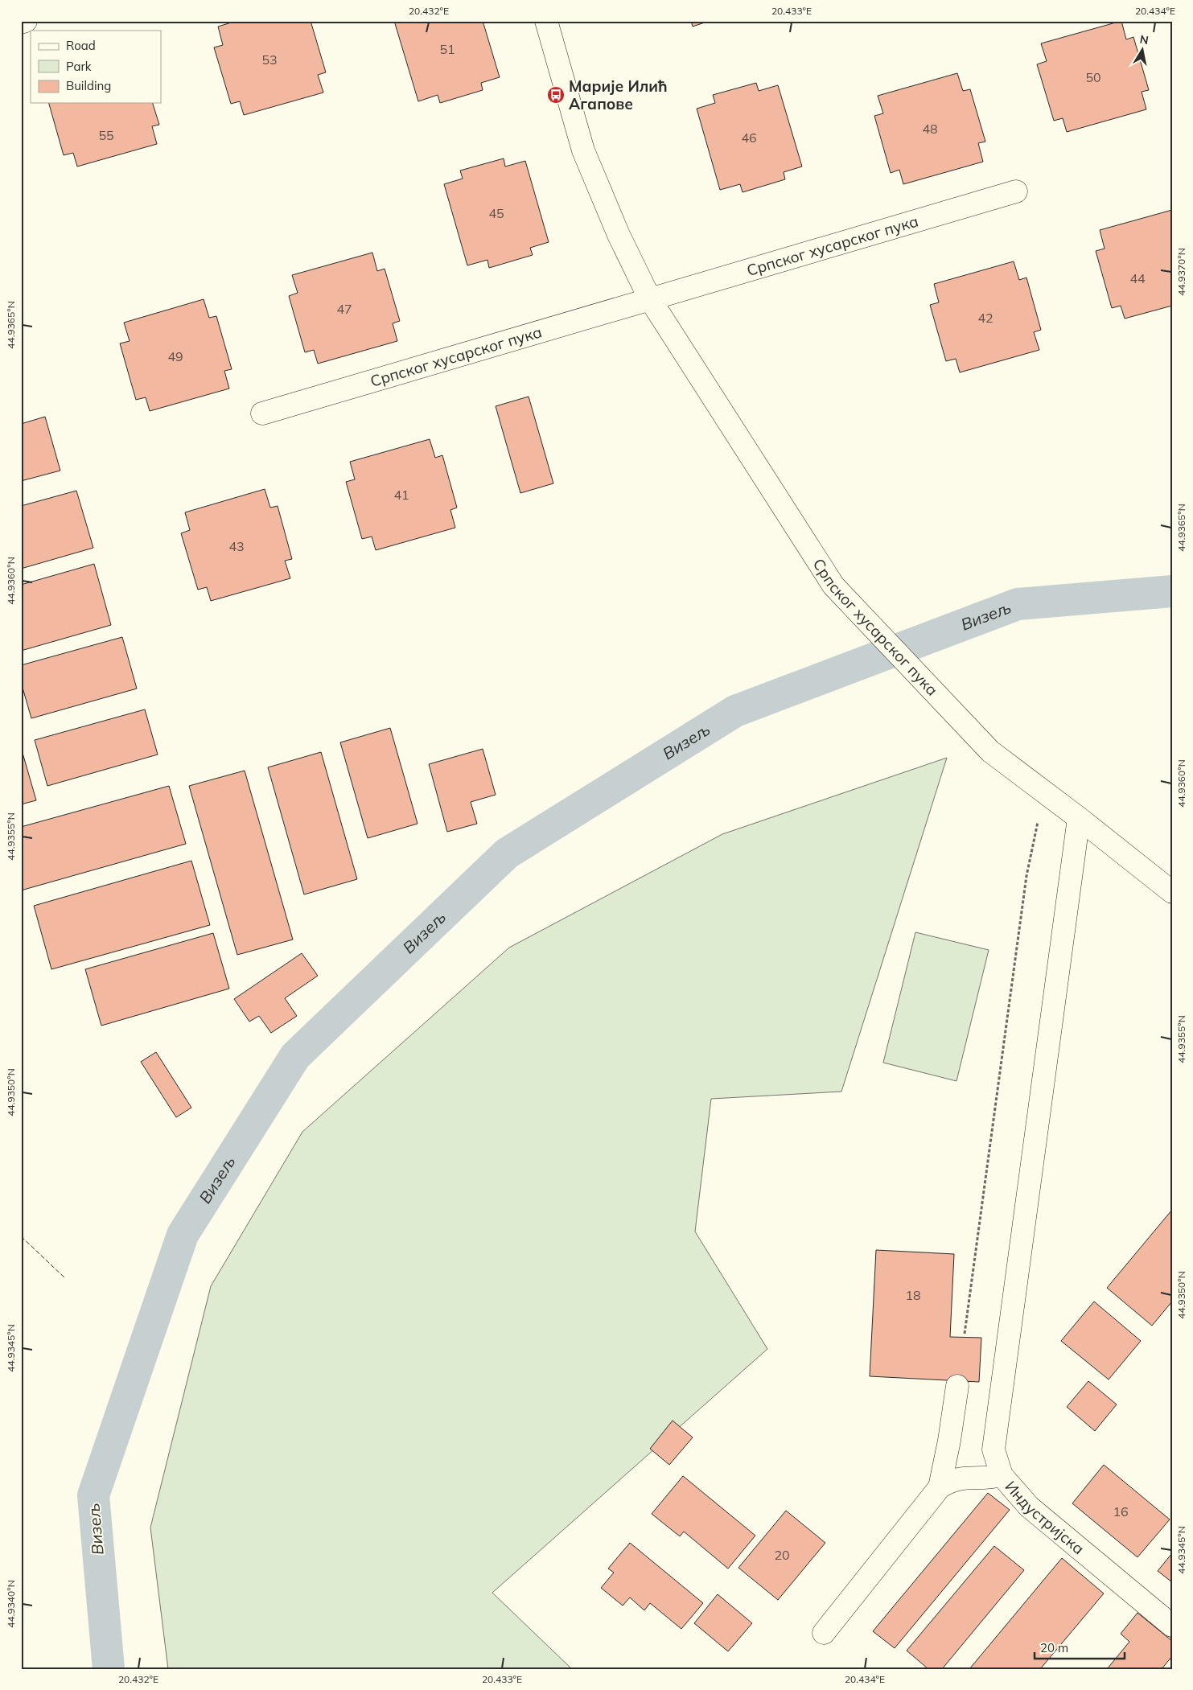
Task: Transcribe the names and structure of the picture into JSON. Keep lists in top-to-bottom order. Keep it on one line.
{"streets":{"street":["Српског хусарског пука","Индустријска"]},"water":["Визељ"],"places":{"bus stop":["Марије Илић Агапове"]},"house_numbers":["51","53","50","48","55","46","45","44","47","42","49","41","43","18","16","20"],"legend":["Road","Park","Building"],"scale_bar":"20 m","north":"top","coordinates":["20.432°E","20.433°E","20.434°E","44.9370°N","44.9365°N","44.9360°N","44.9355°N","44.9350°N","44.9345°N","44.9340°N"]}
